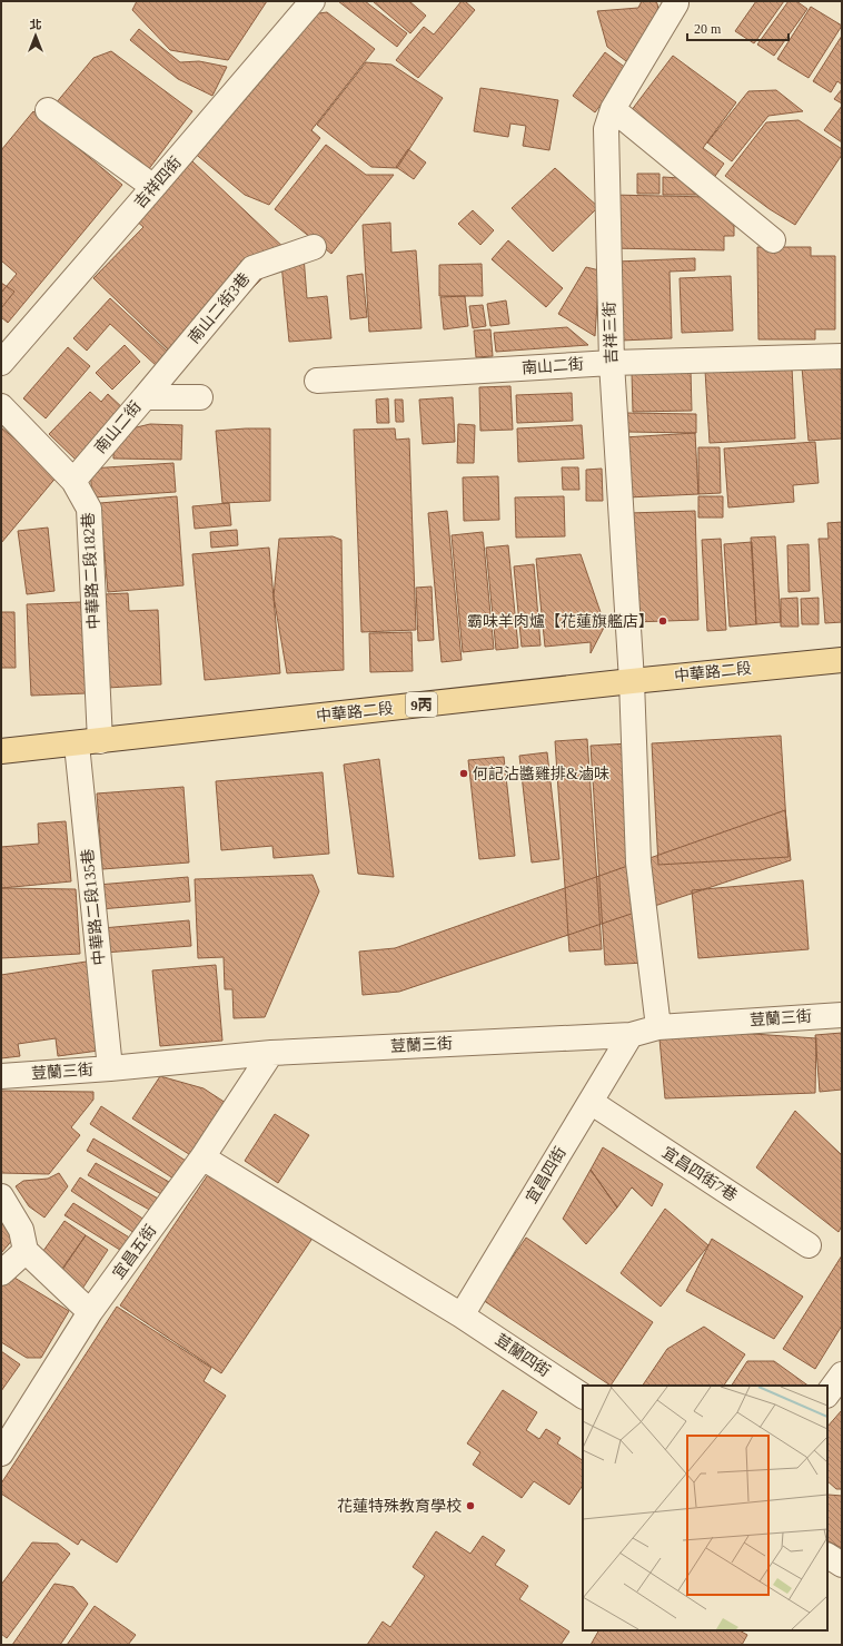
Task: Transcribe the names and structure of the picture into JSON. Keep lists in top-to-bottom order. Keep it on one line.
{"streets":{"main road":["中華路二段","9丙"],"street":["吉祥四街","南山二街3巷","吉祥三街","南山二街","中華路二段182巷","中華路二段135巷","荳蘭三街","宜昌四街7巷","宜昌四街","宜昌五街","荳蘭四街"]},"crossings":[["南山二街3巷","南山二街"],["吉祥三街","南山二街"],["吉祥三街","中華路二段"],["吉祥三街","荳蘭三街"],["南山二街","中華路二段182巷"],["中華路二段182巷","中華路二段"],["中華路二段182巷","中華路二段135巷"],["中華路二段","中華路二段135巷"],["中華路二段135巷","荳蘭三街"],["荳蘭三街","宜昌四街"],["荳蘭三街","宜昌五街"],["宜昌四街7巷","宜昌四街"],["宜昌四街","荳蘭四街"],["宜昌五街","荳蘭四街"]],"places":["霸味羊肉爐【花蓮旗艦店】","何記沾醬雞排&滷味","花蓮特殊教育學校"],"scale_bar":"20 m","north":"top"}
